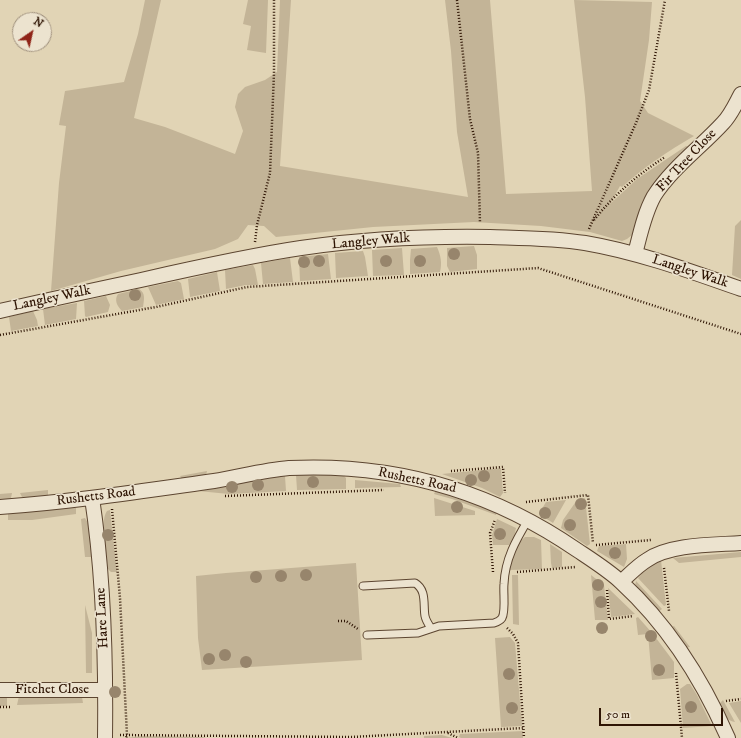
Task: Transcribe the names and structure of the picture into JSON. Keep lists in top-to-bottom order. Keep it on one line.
{"streets":{"street":["Fir Tree Close","Langley Walk","Rushetts Road","Hare Lane","Fitchet Close"]},"crossings":[["Fir Tree Close","Langley Walk"],["Rushetts Road","Hare Lane"],["Hare Lane","Fitchet Close"]],"scale_bar":"50 m","north":"top right"}
